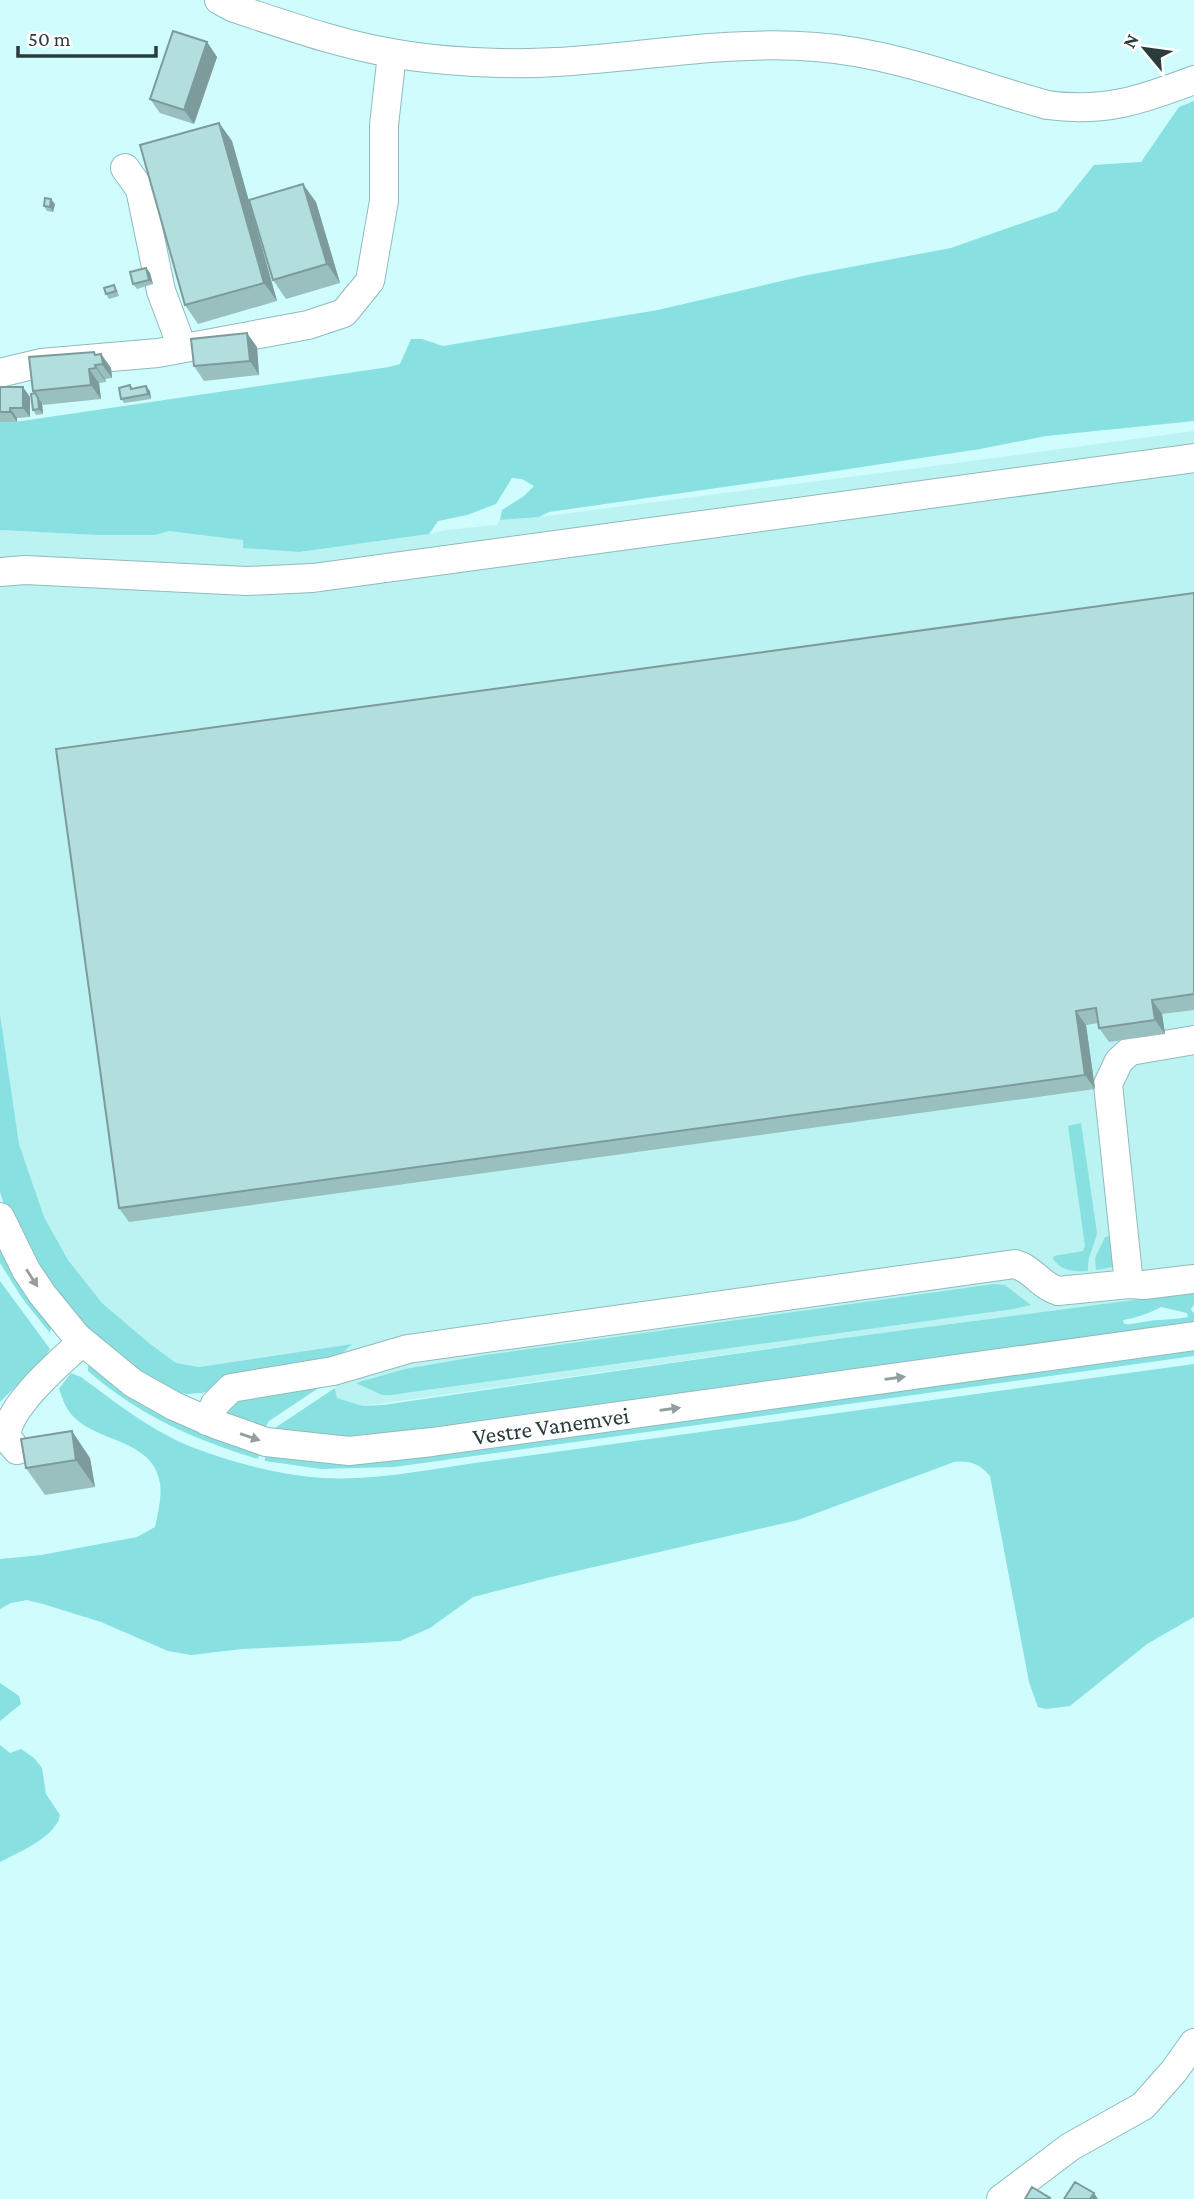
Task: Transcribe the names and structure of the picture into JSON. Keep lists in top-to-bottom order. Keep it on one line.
{"streets":{"street":["Vestre Vanemvei"]},"scale_bar":"50 m","north":"top left"}
